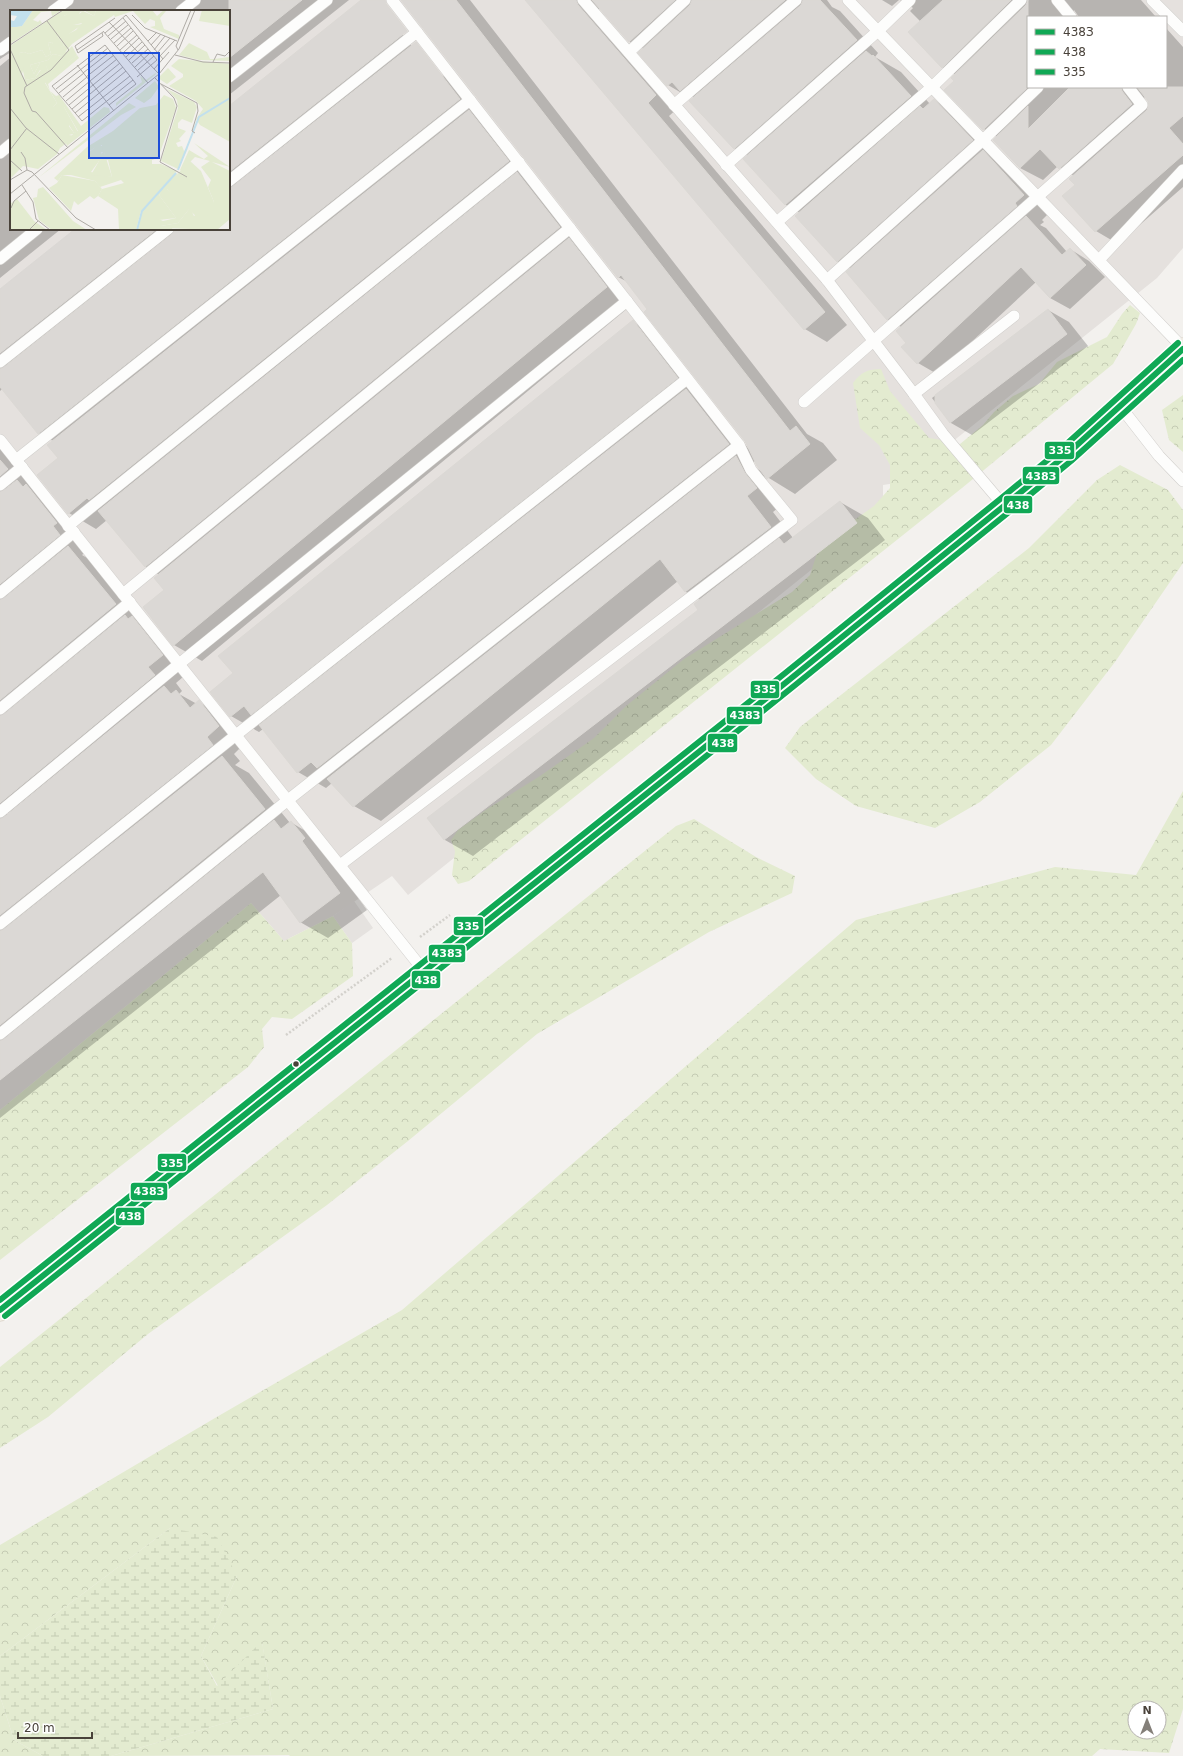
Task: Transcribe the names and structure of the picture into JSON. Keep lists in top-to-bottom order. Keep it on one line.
{"lines":["transit line 335","transit line 438З","transit line 438"],"legend":["438З","438","335"],"scale_bar":"20 m","north":"top"}
